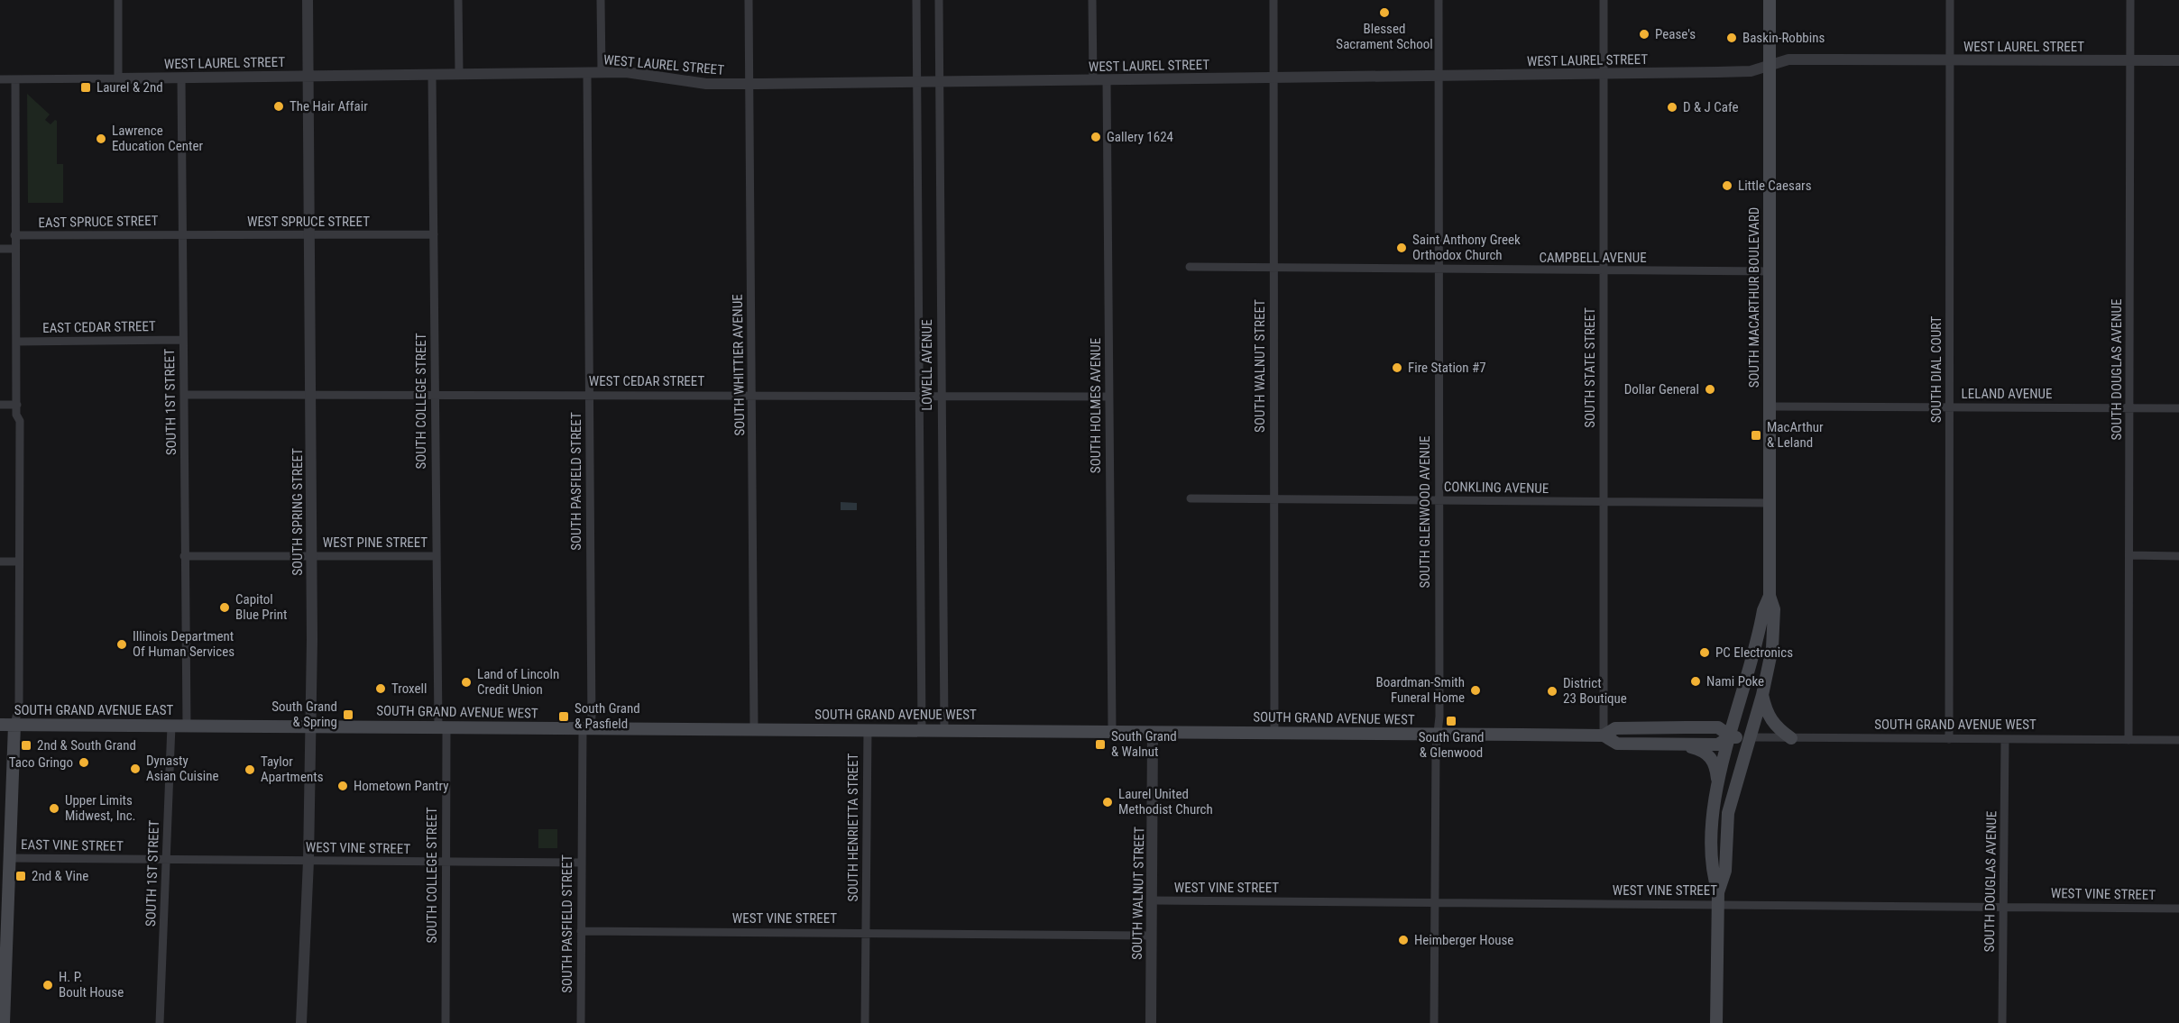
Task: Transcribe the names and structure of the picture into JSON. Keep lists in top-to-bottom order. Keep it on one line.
{"streets":{"main road":["SOUTH MACARTHUR BOULEVARD","SOUTH GRAND AVENUE EAST","SOUTH GRAND AVENUE WEST"],"street":["WEST LAUREL STREET","EAST SPRUCE STREET","WEST SPRUCE STREET","CAMPBELL AVENUE","EAST CEDAR STREET","SOUTH WHITTIER AVENUE","LOWELL AVENUE","SOUTH WALNUT STREET","SOUTH STATE STREET","SOUTH DIAL COURT","SOUTH DOUGLAS AVENUE","WEST CEDAR STREET","LELAND AVENUE","SOUTH COLLEGE STREET","SOUTH 1ST STREET","SOUTH HOLMES AVENUE","SOUTH PASFIELD STREET","CONKLING AVENUE","SOUTH SPRING STREET","SOUTH GLENWOOD AVENUE","WEST PINE STREET","SOUTH HENRIETTA STREET","EAST VINE STREET","WEST VINE STREET"]},"crossings":[["WEST LAUREL STREET","SOUTH MACARTHUR BOULEVARD"],["WEST LAUREL STREET","SOUTH WHITTIER AVENUE"],["WEST LAUREL STREET","LOWELL AVENUE"],["WEST LAUREL STREET","SOUTH WALNUT STREET"],["WEST LAUREL STREET","SOUTH STATE STREET"],["WEST LAUREL STREET","SOUTH DIAL COURT"],["WEST LAUREL STREET","SOUTH DOUGLAS AVENUE"],["WEST LAUREL STREET","SOUTH COLLEGE STREET"],["WEST LAUREL STREET","SOUTH 1ST STREET"],["WEST LAUREL STREET","SOUTH HOLMES AVENUE"],["WEST LAUREL STREET","SOUTH PASFIELD STREET"],["WEST LAUREL STREET","SOUTH SPRING STREET"],["WEST LAUREL STREET","SOUTH GLENWOOD AVENUE"],["EAST SPRUCE STREET","WEST SPRUCE STREET"],["EAST SPRUCE STREET","SOUTH 1ST STREET"],["WEST SPRUCE STREET","SOUTH COLLEGE STREET"],["WEST SPRUCE STREET","SOUTH 1ST STREET"],["WEST SPRUCE STREET","SOUTH SPRING STREET"],["CAMPBELL AVENUE","SOUTH MACARTHUR BOULEVARD"],["CAMPBELL AVENUE","SOUTH WALNUT STREET"],["CAMPBELL AVENUE","SOUTH STATE STREET"],["CAMPBELL AVENUE","SOUTH GLENWOOD AVENUE"],["SOUTH MACARTHUR BOULEVARD","LELAND AVENUE"],["SOUTH MACARTHUR BOULEVARD","CONKLING AVENUE"],["SOUTH MACARTHUR BOULEVARD","SOUTH GRAND AVENUE WEST"],["SOUTH MACARTHUR BOULEVARD","WEST VINE STREET"],["EAST CEDAR STREET","SOUTH 1ST STREET"],["SOUTH WHITTIER AVENUE","WEST CEDAR STREET"],["SOUTH WHITTIER AVENUE","SOUTH GRAND AVENUE WEST"],["LOWELL AVENUE","WEST CEDAR STREET"],["LOWELL AVENUE","SOUTH GRAND AVENUE WEST"],["SOUTH WALNUT STREET","CONKLING AVENUE"],["SOUTH WALNUT STREET","SOUTH GRAND AVENUE WEST"],["SOUTH WALNUT STREET","WEST VINE STREET"],["SOUTH STATE STREET","CONKLING AVENUE"],["SOUTH STATE STREET","SOUTH GRAND AVENUE WEST"],["SOUTH DIAL COURT","LELAND AVENUE"],["SOUTH DIAL COURT","SOUTH GRAND AVENUE WEST"],["SOUTH DOUGLAS AVENUE","LELAND AVENUE"],["SOUTH DOUGLAS AVENUE","SOUTH GRAND AVENUE WEST"],["SOUTH DOUGLAS AVENUE","WEST VINE STREET"],["WEST CEDAR STREET","SOUTH COLLEGE STREET"],["WEST CEDAR STREET","SOUTH 1ST STREET"],["WEST CEDAR STREET","SOUTH HOLMES AVENUE"],["WEST CEDAR STREET","SOUTH PASFIELD STREET"],["WEST CEDAR STREET","SOUTH SPRING STREET"],["SOUTH COLLEGE STREET","WEST PINE STREET"],["SOUTH COLLEGE STREET","SOUTH GRAND AVENUE WEST"],["SOUTH COLLEGE STREET","WEST VINE STREET"],["SOUTH 1ST STREET","WEST PINE STREET"],["SOUTH 1ST STREET","SOUTH GRAND AVENUE EAST"],["SOUTH 1ST STREET","SOUTH GRAND AVENUE WEST"],["SOUTH 1ST STREET","EAST VINE STREET"],["SOUTH 1ST STREET","WEST VINE STREET"],["SOUTH HOLMES AVENUE","SOUTH GRAND AVENUE WEST"],["SOUTH PASFIELD STREET","SOUTH GRAND AVENUE WEST"],["SOUTH PASFIELD STREET","WEST VINE STREET"],["CONKLING AVENUE","SOUTH GLENWOOD AVENUE"],["SOUTH SPRING STREET","WEST PINE STREET"],["SOUTH SPRING STREET","SOUTH GRAND AVENUE WEST"],["SOUTH SPRING STREET","WEST VINE STREET"],["SOUTH GLENWOOD AVENUE","SOUTH GRAND AVENUE WEST"],["SOUTH GLENWOOD AVENUE","WEST VINE STREET"],["SOUTH GRAND AVENUE EAST","SOUTH GRAND AVENUE WEST"],["SOUTH GRAND AVENUE WEST","SOUTH HENRIETTA STREET"],["SOUTH HENRIETTA STREET","WEST VINE STREET"],["EAST VINE STREET","WEST VINE STREET"]],"places":{"other":["Blessed Sacrament School","Pease's","Baskin-Robbins","The Hair Affair","D & J Cafe","Gallery 1624","Lawrence Education Center","Little Caesars","Saint Anthony Greek Orthodox Church","Fire Station #7","Dollar General","Capitol Blue Print","Illinois Department Of Human Services","PC Electronics","Nami Poke","Land of Lincoln Credit Union","Troxell","Boardman-Smith Funeral Home","District 23 Boutique","Taco Gringo","Dynasty Asian Cuisine","Taylor Apartments","Hometown Pantry","Laurel United Methodist Church","Upper Limits Midwest, Inc.","Heimberger House","H. P. Boult House"],"transit":["Laurel & 2nd","MacArthur & Leland","South Grand & Spring","South Grand & Pasfield","South Grand & Glenwood","South Grand & Walnut","2nd & South Grand","2nd & Vine"]}}
